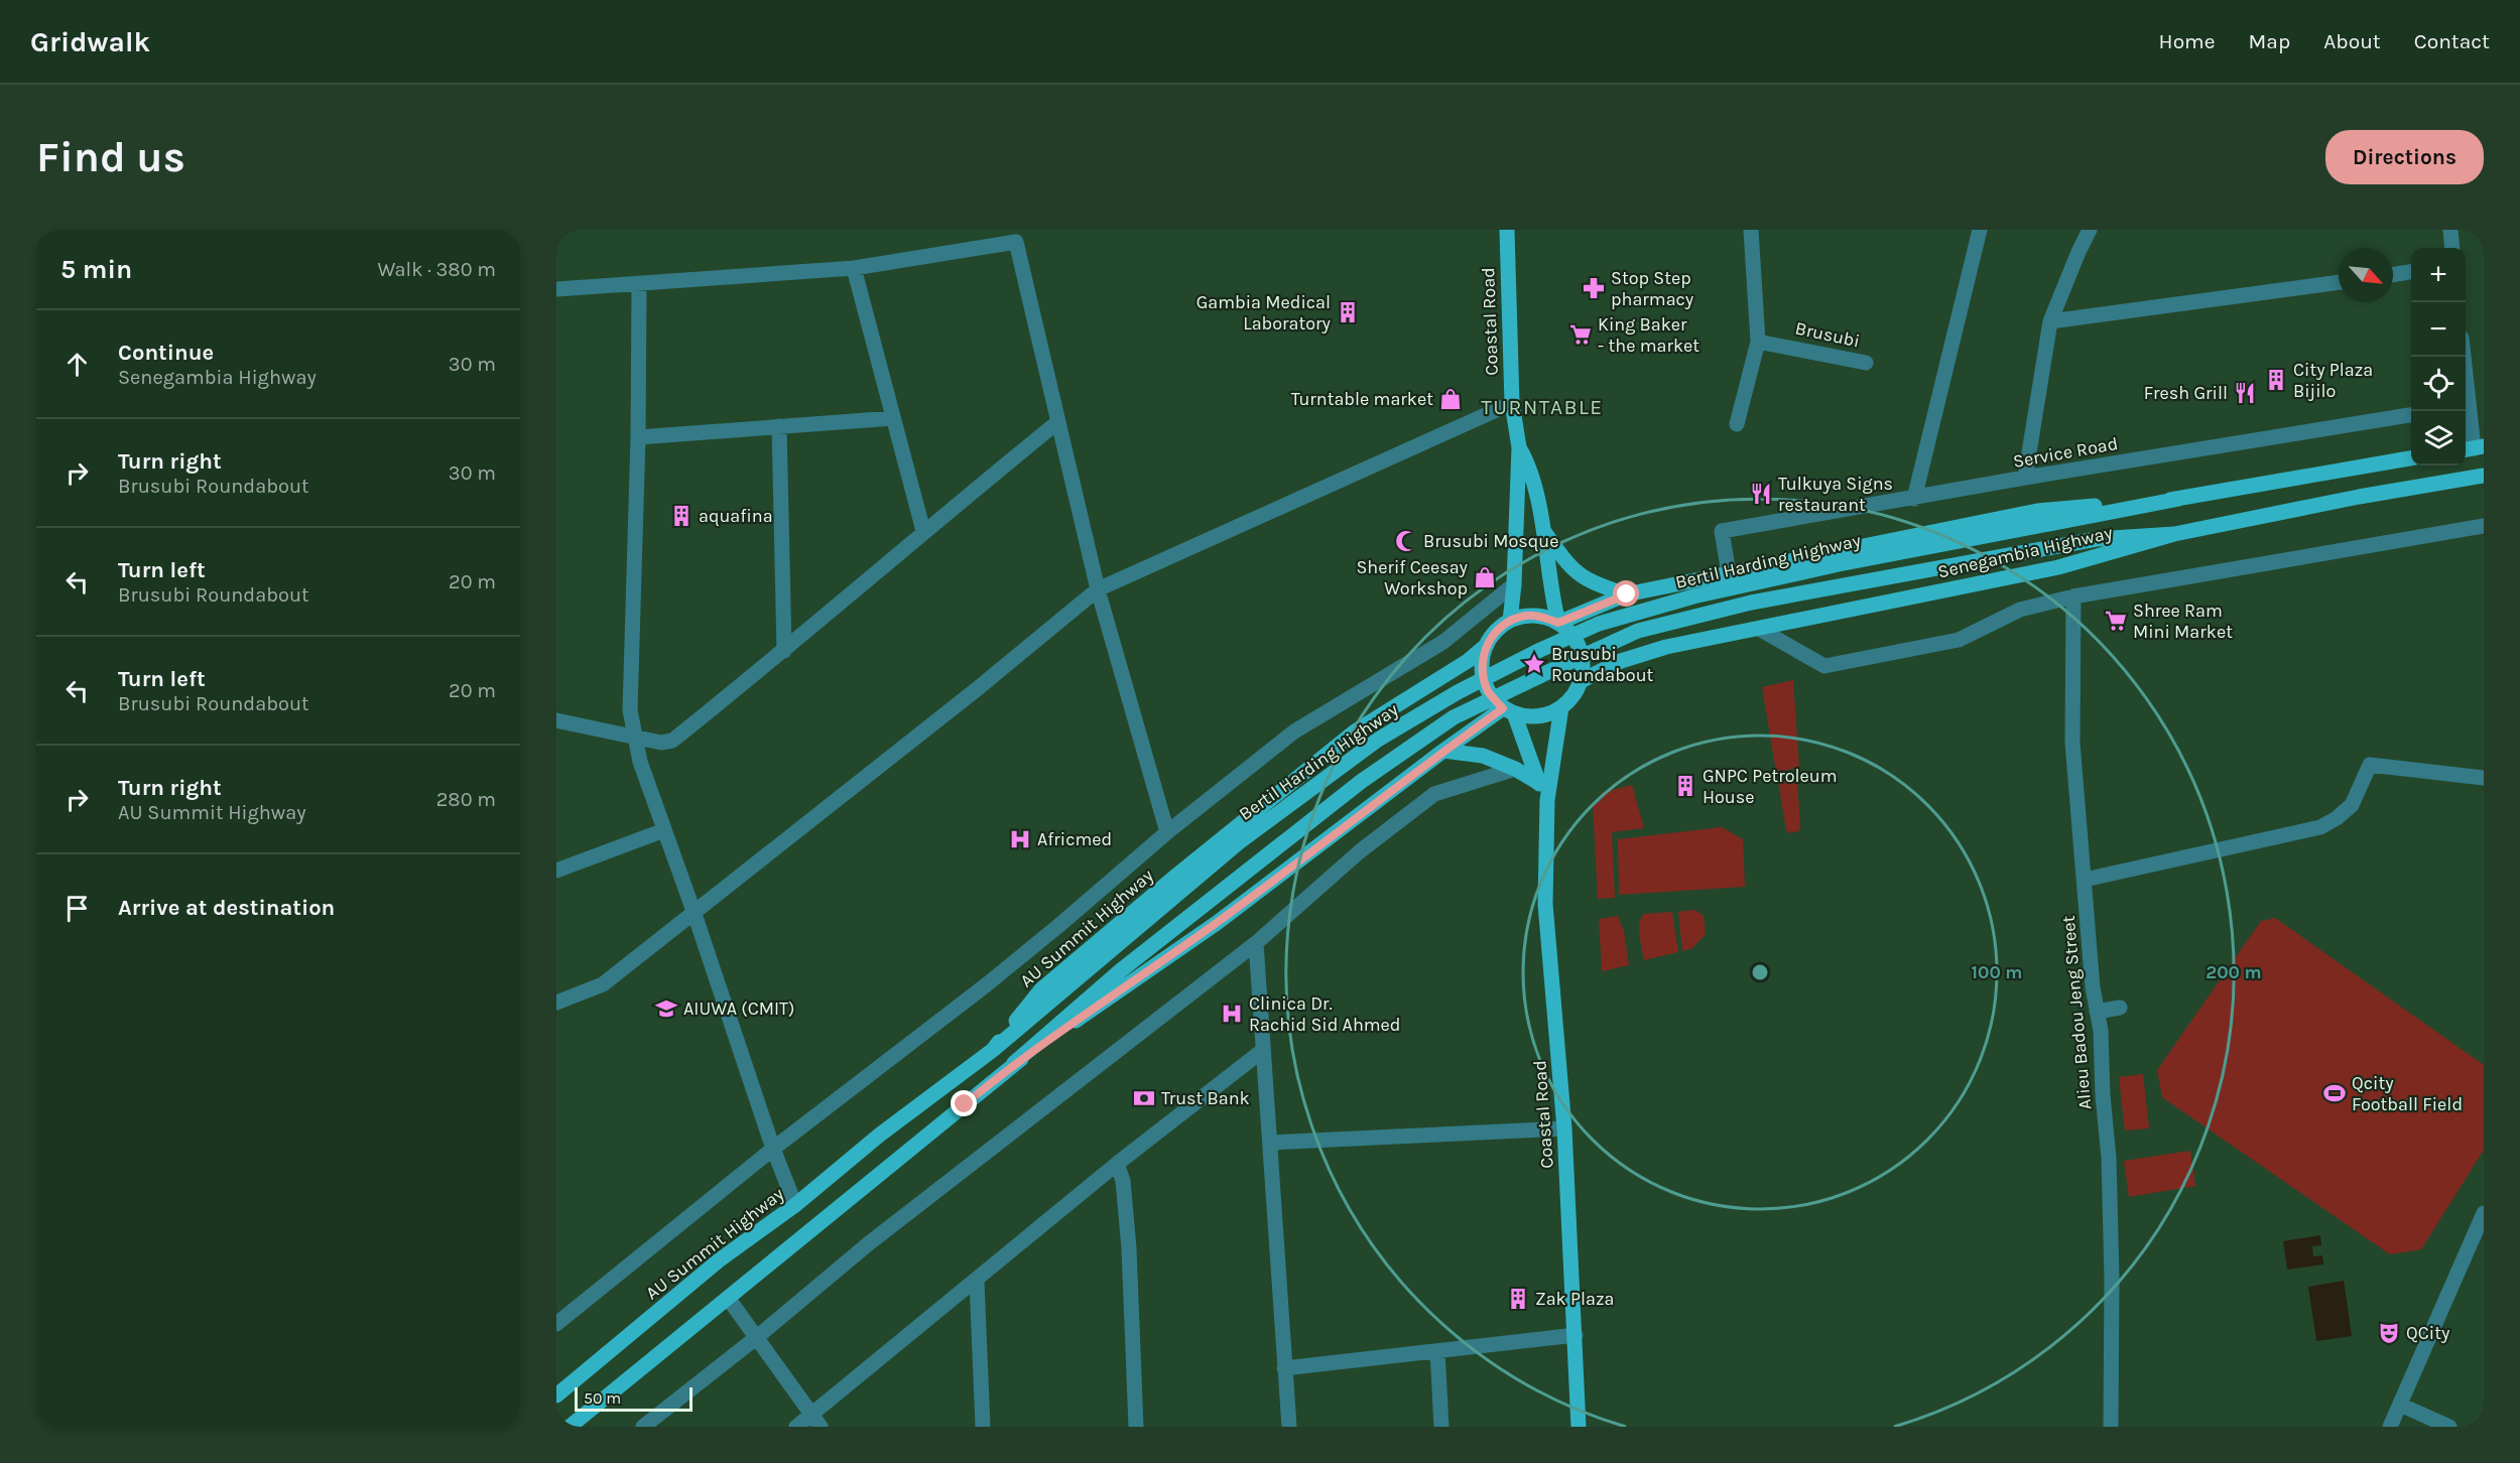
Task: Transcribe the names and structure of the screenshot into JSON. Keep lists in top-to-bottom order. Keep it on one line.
{"streets":{"main road":["Coastal Road","Senegambia Highway","Bertil Harding Highway","AU Summit Highway"],"street":["Brusubi","Service Road","Alieu Badou Jeng Street"]},"crossings":[["Coastal Road","Senegambia Highway"],["Coastal Road","AU Summit Highway"],["Service Road","Senegambia Highway"],["Senegambia Highway","Bertil Harding Highway"],["Senegambia Highway","AU Summit Highway"],["Bertil Harding Highway","AU Summit Highway"]],"districts":["TURNTABLE"],"places":{"pharmacy":["Stop Step pharmacy"],"building":["Gambia Medical Laboratory","City Plaza Bijilo","aquafina","GNPC Petroleum House","Zak Plaza"],"supermarket":["King Baker - the market","Shree Ram Mini Market"],"restaurant":["Fresh Grill","Tulkuya Signs restaurant"],"shop":["Turntable market","Sherif Ceesay Workshop"],"mosque":["Brusubi Mosque"],"place":["Brusubi Roundabout"],"hospital":["Africmed","Clinica Dr. Rachid Sid Ahmed"],"school or university":["AIUWA (CMIT)"],"sports":["Qcity Football Field"],"bank":["Trust Bank"],"theatre":["QCity"]},"scale_bar":"50 m","north":"bottom right","page":{"header":"Gridwalk","nav":["Home","Map","About","Contact"],"buttons":"Directions","title":"Find us","heading":["5 min","Walk · 380 m"],"map_buttons":["+","−"],"list":[["Continue","Senegambia Highway","30 m"],["Turn right","Brusubi Roundabout","30 m"],["Turn left","Brusubi Roundabout","20 m"],["Turn left","Brusubi Roundabout","20 m"],["Turn right","AU Summit Highway","280 m"],"Arrive at destination"],"scale":"50 m"},"rings":["100 m","200 m"]}
